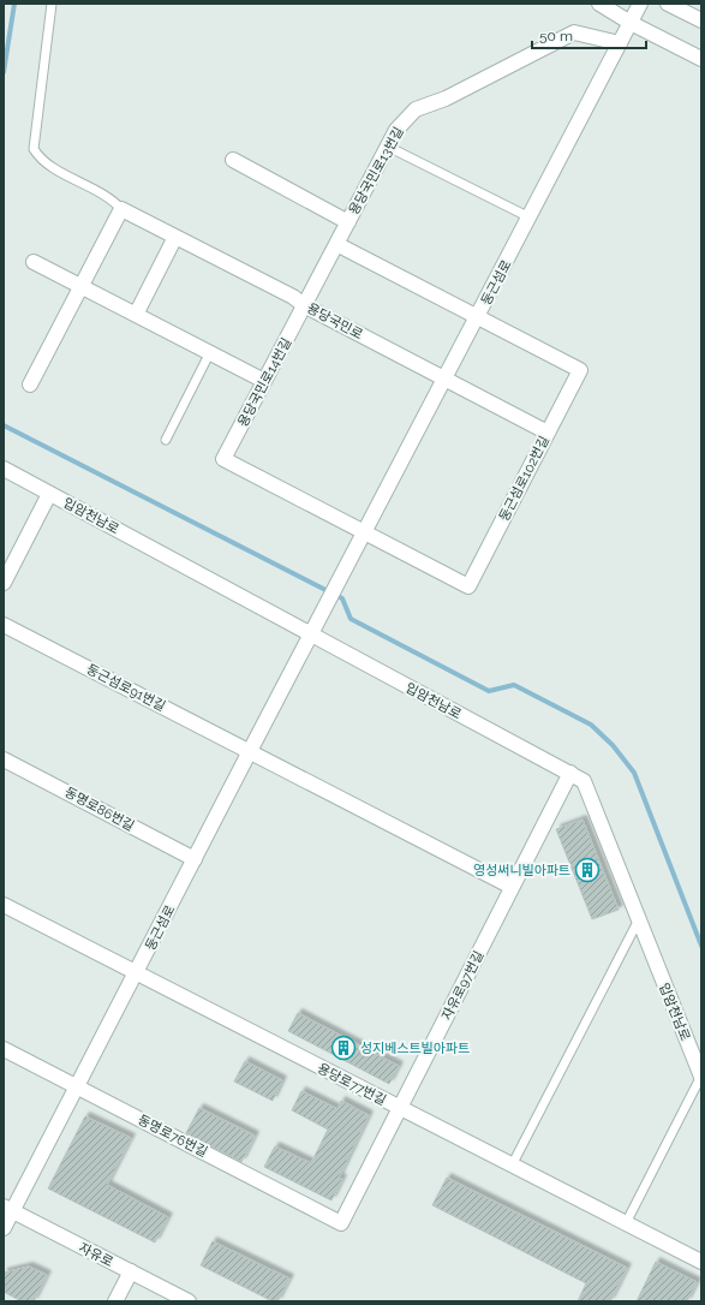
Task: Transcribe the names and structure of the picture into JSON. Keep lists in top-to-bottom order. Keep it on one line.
{"streets":{"street":["용당국민로13번길","둥근섬로","용당국민로","용당국민로14번길","둥근섬로102번길","입암천남로","둥근섬로91번길","동명로86번길","자유로97번길","용당로77번길","동명로76번길","자유로"]},"crossings":[["용당국민로13번길","둥근섬로"],["용당국민로13번길","용당국민로"],["용당국민로13번길","용당국민로14번길"],["둥근섬로","용당국민로"],["둥근섬로","용당국민로14번길"],["둥근섬로","둥근섬로102번길"],["둥근섬로","입암천남로"],["둥근섬로","둥근섬로91번길"],["둥근섬로","동명로86번길"],["둥근섬로","용당로77번길"],["둥근섬로","동명로76번길"],["둥근섬로","자유로"],["용당국민로","용당국민로14번길"],["용당국민로","둥근섬로102번길"],["용당국민로14번길","둥근섬로102번길"],["입암천남로","자유로97번길"],["둥근섬로91번길","자유로97번길"],["자유로97번길","용당로77번길"],["자유로97번길","동명로76번길"]],"places":{"building":["영성써니빌아파트","성지베스트빌아파트"]},"scale_bar":"50 m"}
